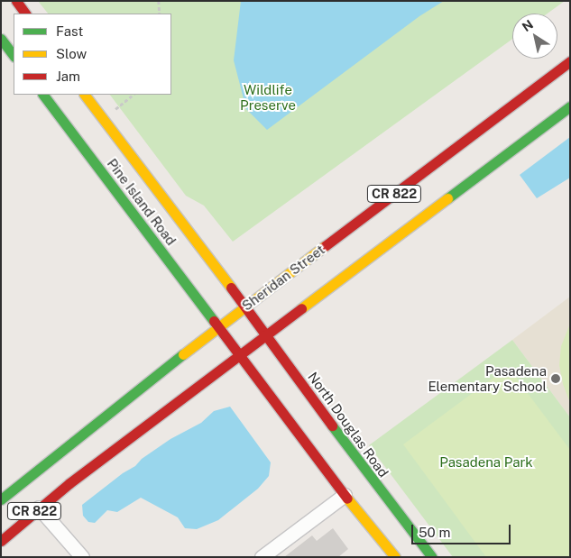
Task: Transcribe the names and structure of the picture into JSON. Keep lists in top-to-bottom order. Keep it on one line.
{"streets":{"main road":["CR 822","Pine Island Road","Sheridan Street","North Douglas Road"]},"crossings":[["CR 822","North Douglas Road"],["Pine Island Road","Sheridan Street"],["Pine Island Road","North Douglas Road"],["Sheridan Street","North Douglas Road"]],"parks":["Wildlife Preserve","Pasadena Park"],"places":["Pasadena Elementary School"],"legend":["Fast","Slow","Jam"],"scale_bar":"50 m","north":"top left"}
